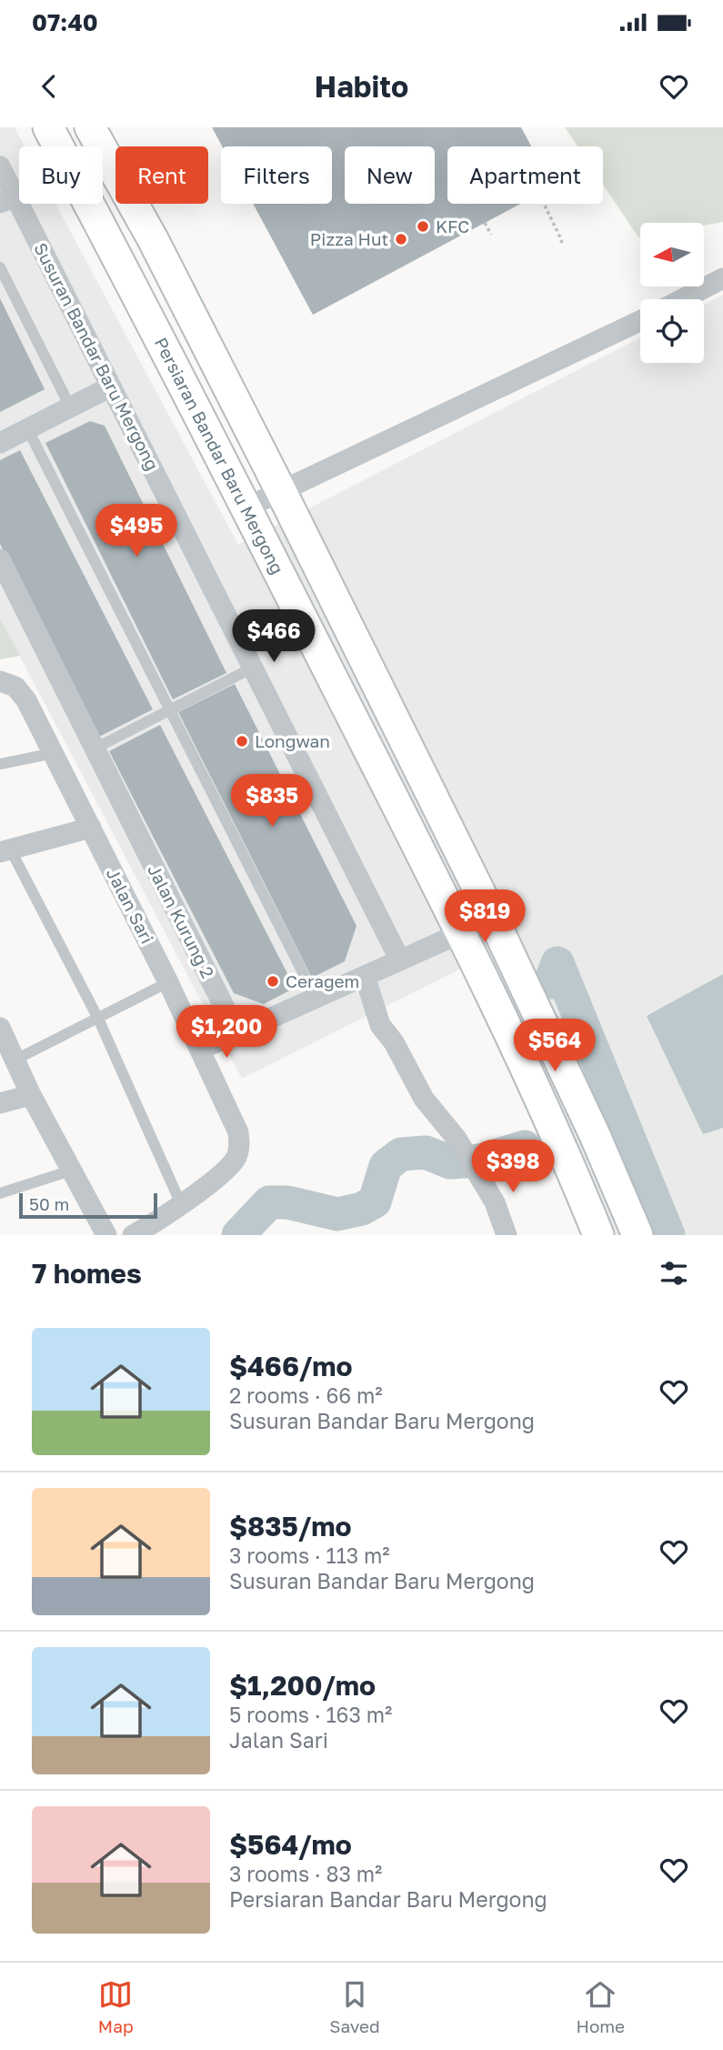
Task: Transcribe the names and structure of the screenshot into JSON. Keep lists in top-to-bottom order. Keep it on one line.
{"streets":{"street":["Susuran Bandar Baru Mergong","Persiaran Bandar Baru Mergong","Jalan Sari","Jalan Kurung 2"]},"places":["KFC","Pizza Hut","Longwan","Ceragem"],"scale_bar":"50 m","north":"left","page":{"status":"07:40","header":"Habito","chip":["Buy","Rent","Filters","New","Apartment"],"price":["$495","$466","$835","$819","$1,200","$564","$398"],"scale":"50 m","heading":"7 homes","list":[{"name":"$466/mo","note":"2 rooms · 66 m² · Susuran Bandar Baru Mergong"},{"name":"$835/mo","note":"3 rooms · 113 m² · Susuran Bandar Baru Mergong"},{"name":"$1,200/mo","note":"5 rooms · 163 m² · Jalan Sari"},{"name":"$564/mo","note":"3 rooms · 83 m² · Persiaran Bandar Baru Mergong"}],"tabs":["Map","Saved","Home"]}}
